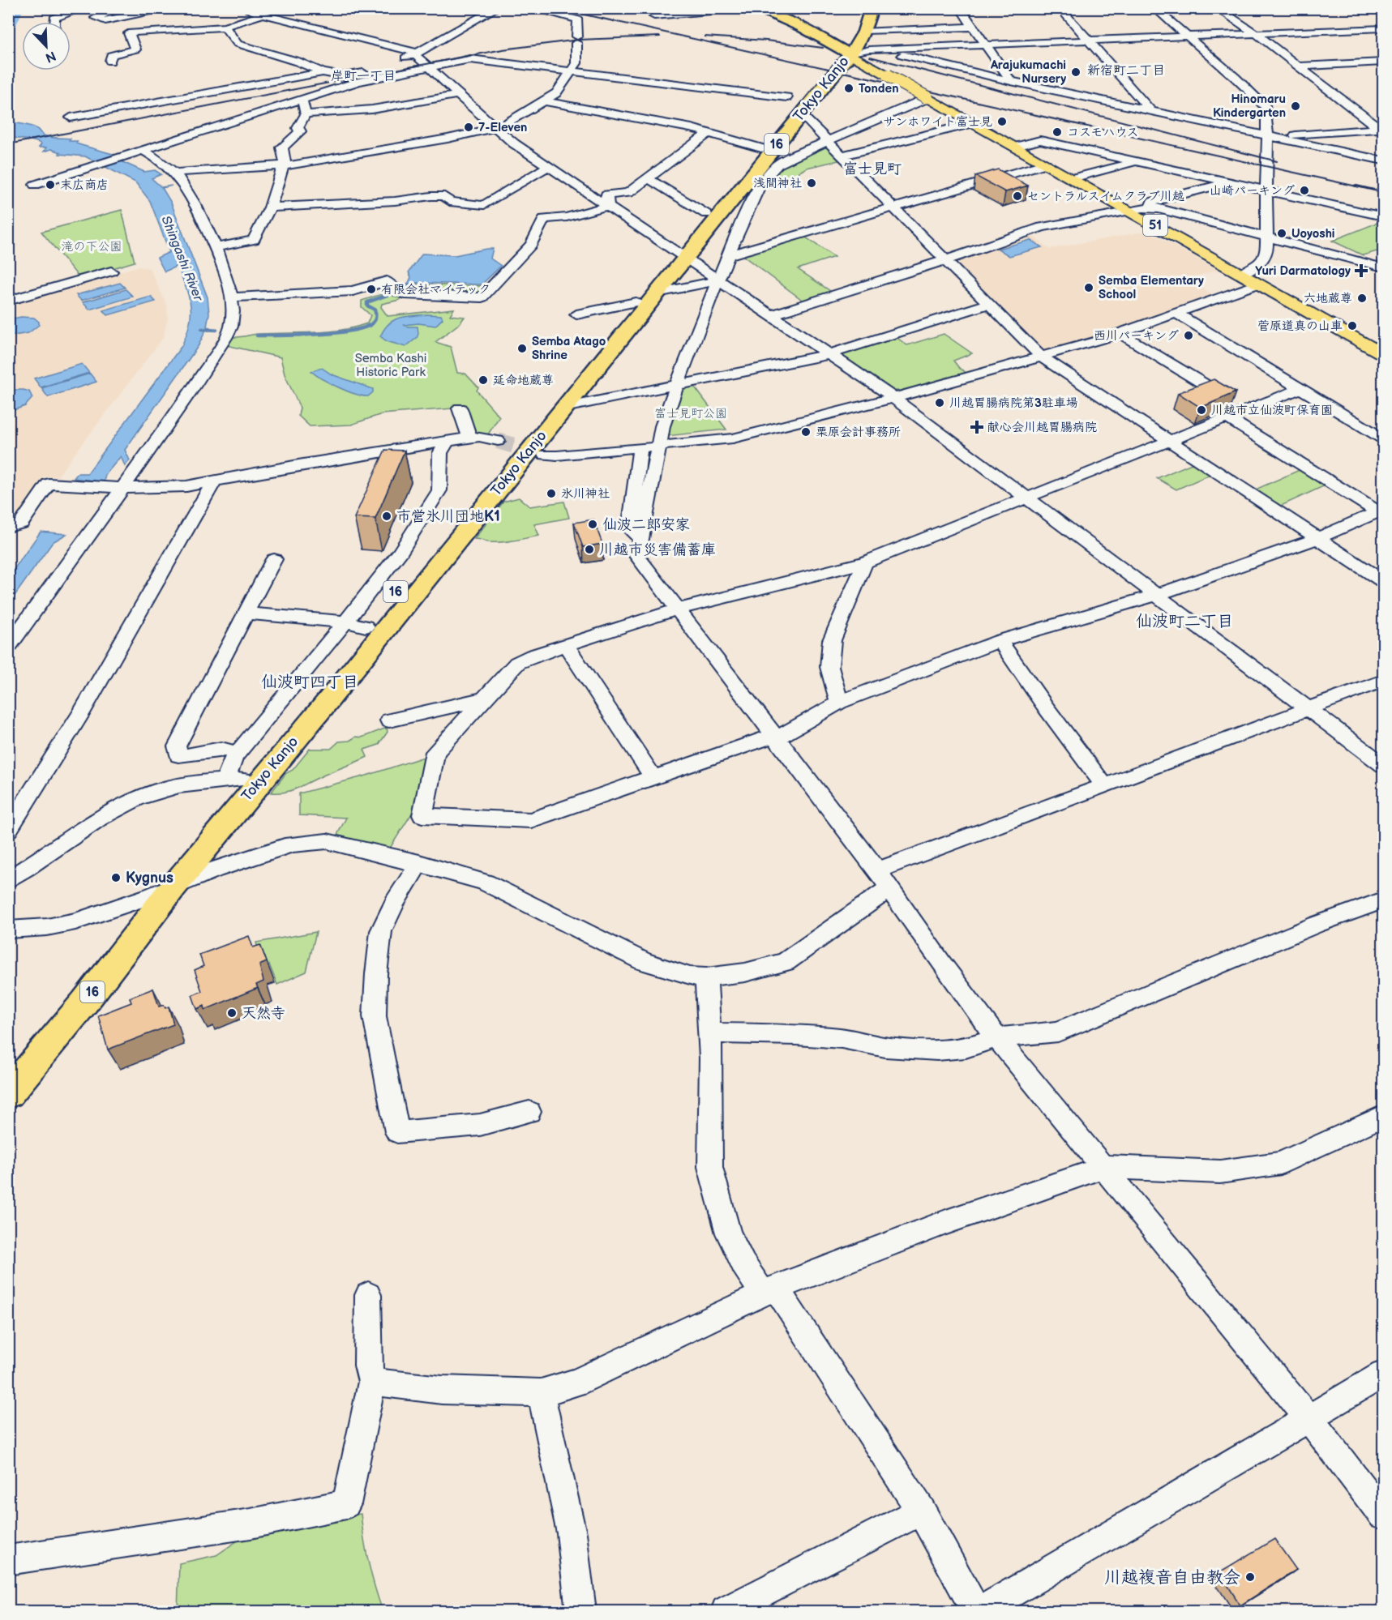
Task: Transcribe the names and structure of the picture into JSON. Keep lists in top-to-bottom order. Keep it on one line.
{"streets":{"highway":["Tokyo Kanjo","16"],"main road":["51"]},"crossings":[["Tokyo Kanjo","51"]],"districts":["新宿町二丁目","岸町一丁目","富士見町","仙波町二丁目","仙波町四丁目"],"water":["Shingashi River"],"parks":["滝の下公園","Semba Kashi Historic Park","富士見町公園"],"places":{"other":["Arajukumachi Nursery","Tonden","Hinomaru Kindergarten","サンホワイト富士見","7-Eleven","コスモハウス","浅間神社","末広商店","山崎パーキング","セントラルスイムクラブ川越","Uoyoshi","Semba Elementary School","有限会社マイテック","六地蔵尊","菅原道真の山車","西川パーキング","Semba Atago Shrine","延命地蔵尊","川越胃腸病院第3駐車場","川越市立仙波町保育園","栗原会計事務所","氷川神社","市営氷川団地K1","仙波二郎安家","川越市災害備蓄庫","Kygnus","天然寺","川越複音自由教会"],"health":["Yuri Darmatology","献心会川越胃腸病院"]},"north":"bottom right"}
